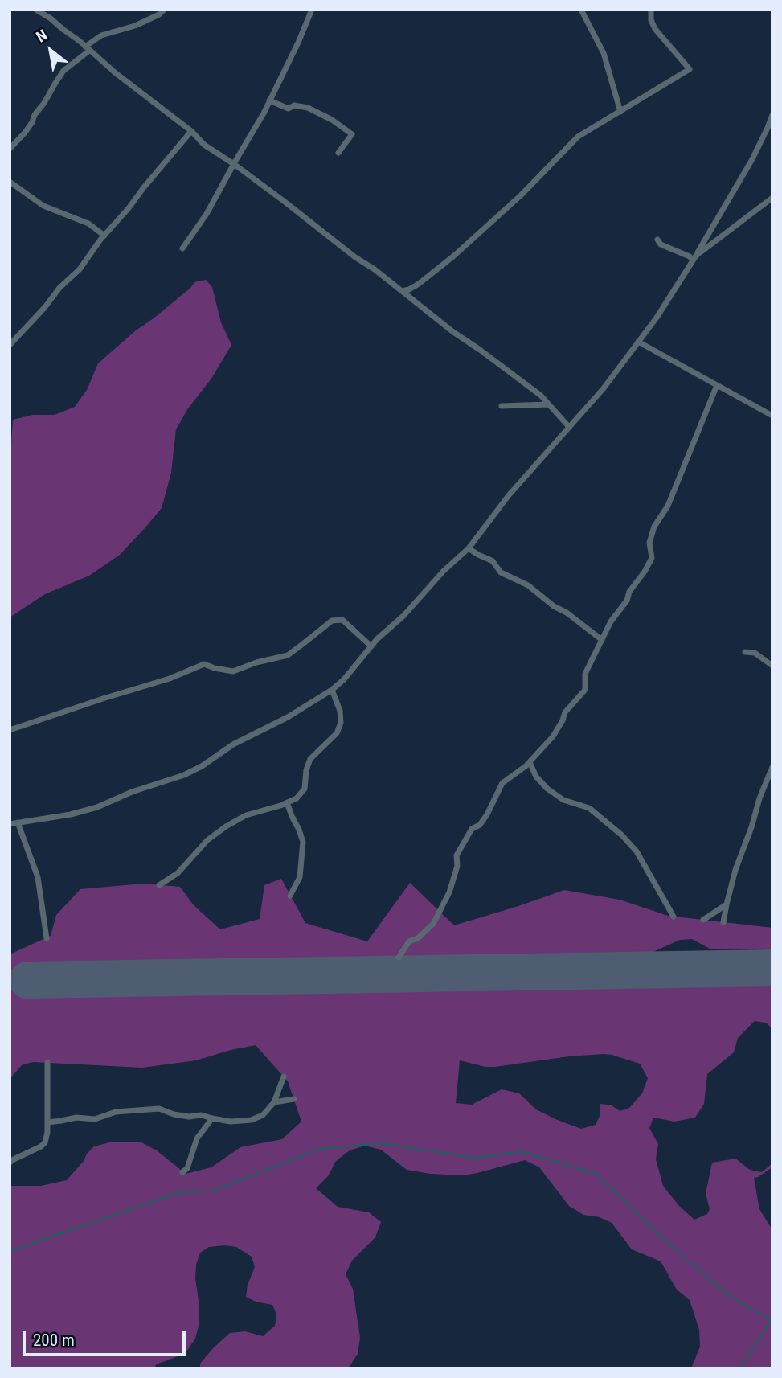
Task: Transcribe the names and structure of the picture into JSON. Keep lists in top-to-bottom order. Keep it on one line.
{"scale_bar":"200 m","north":"top left"}
